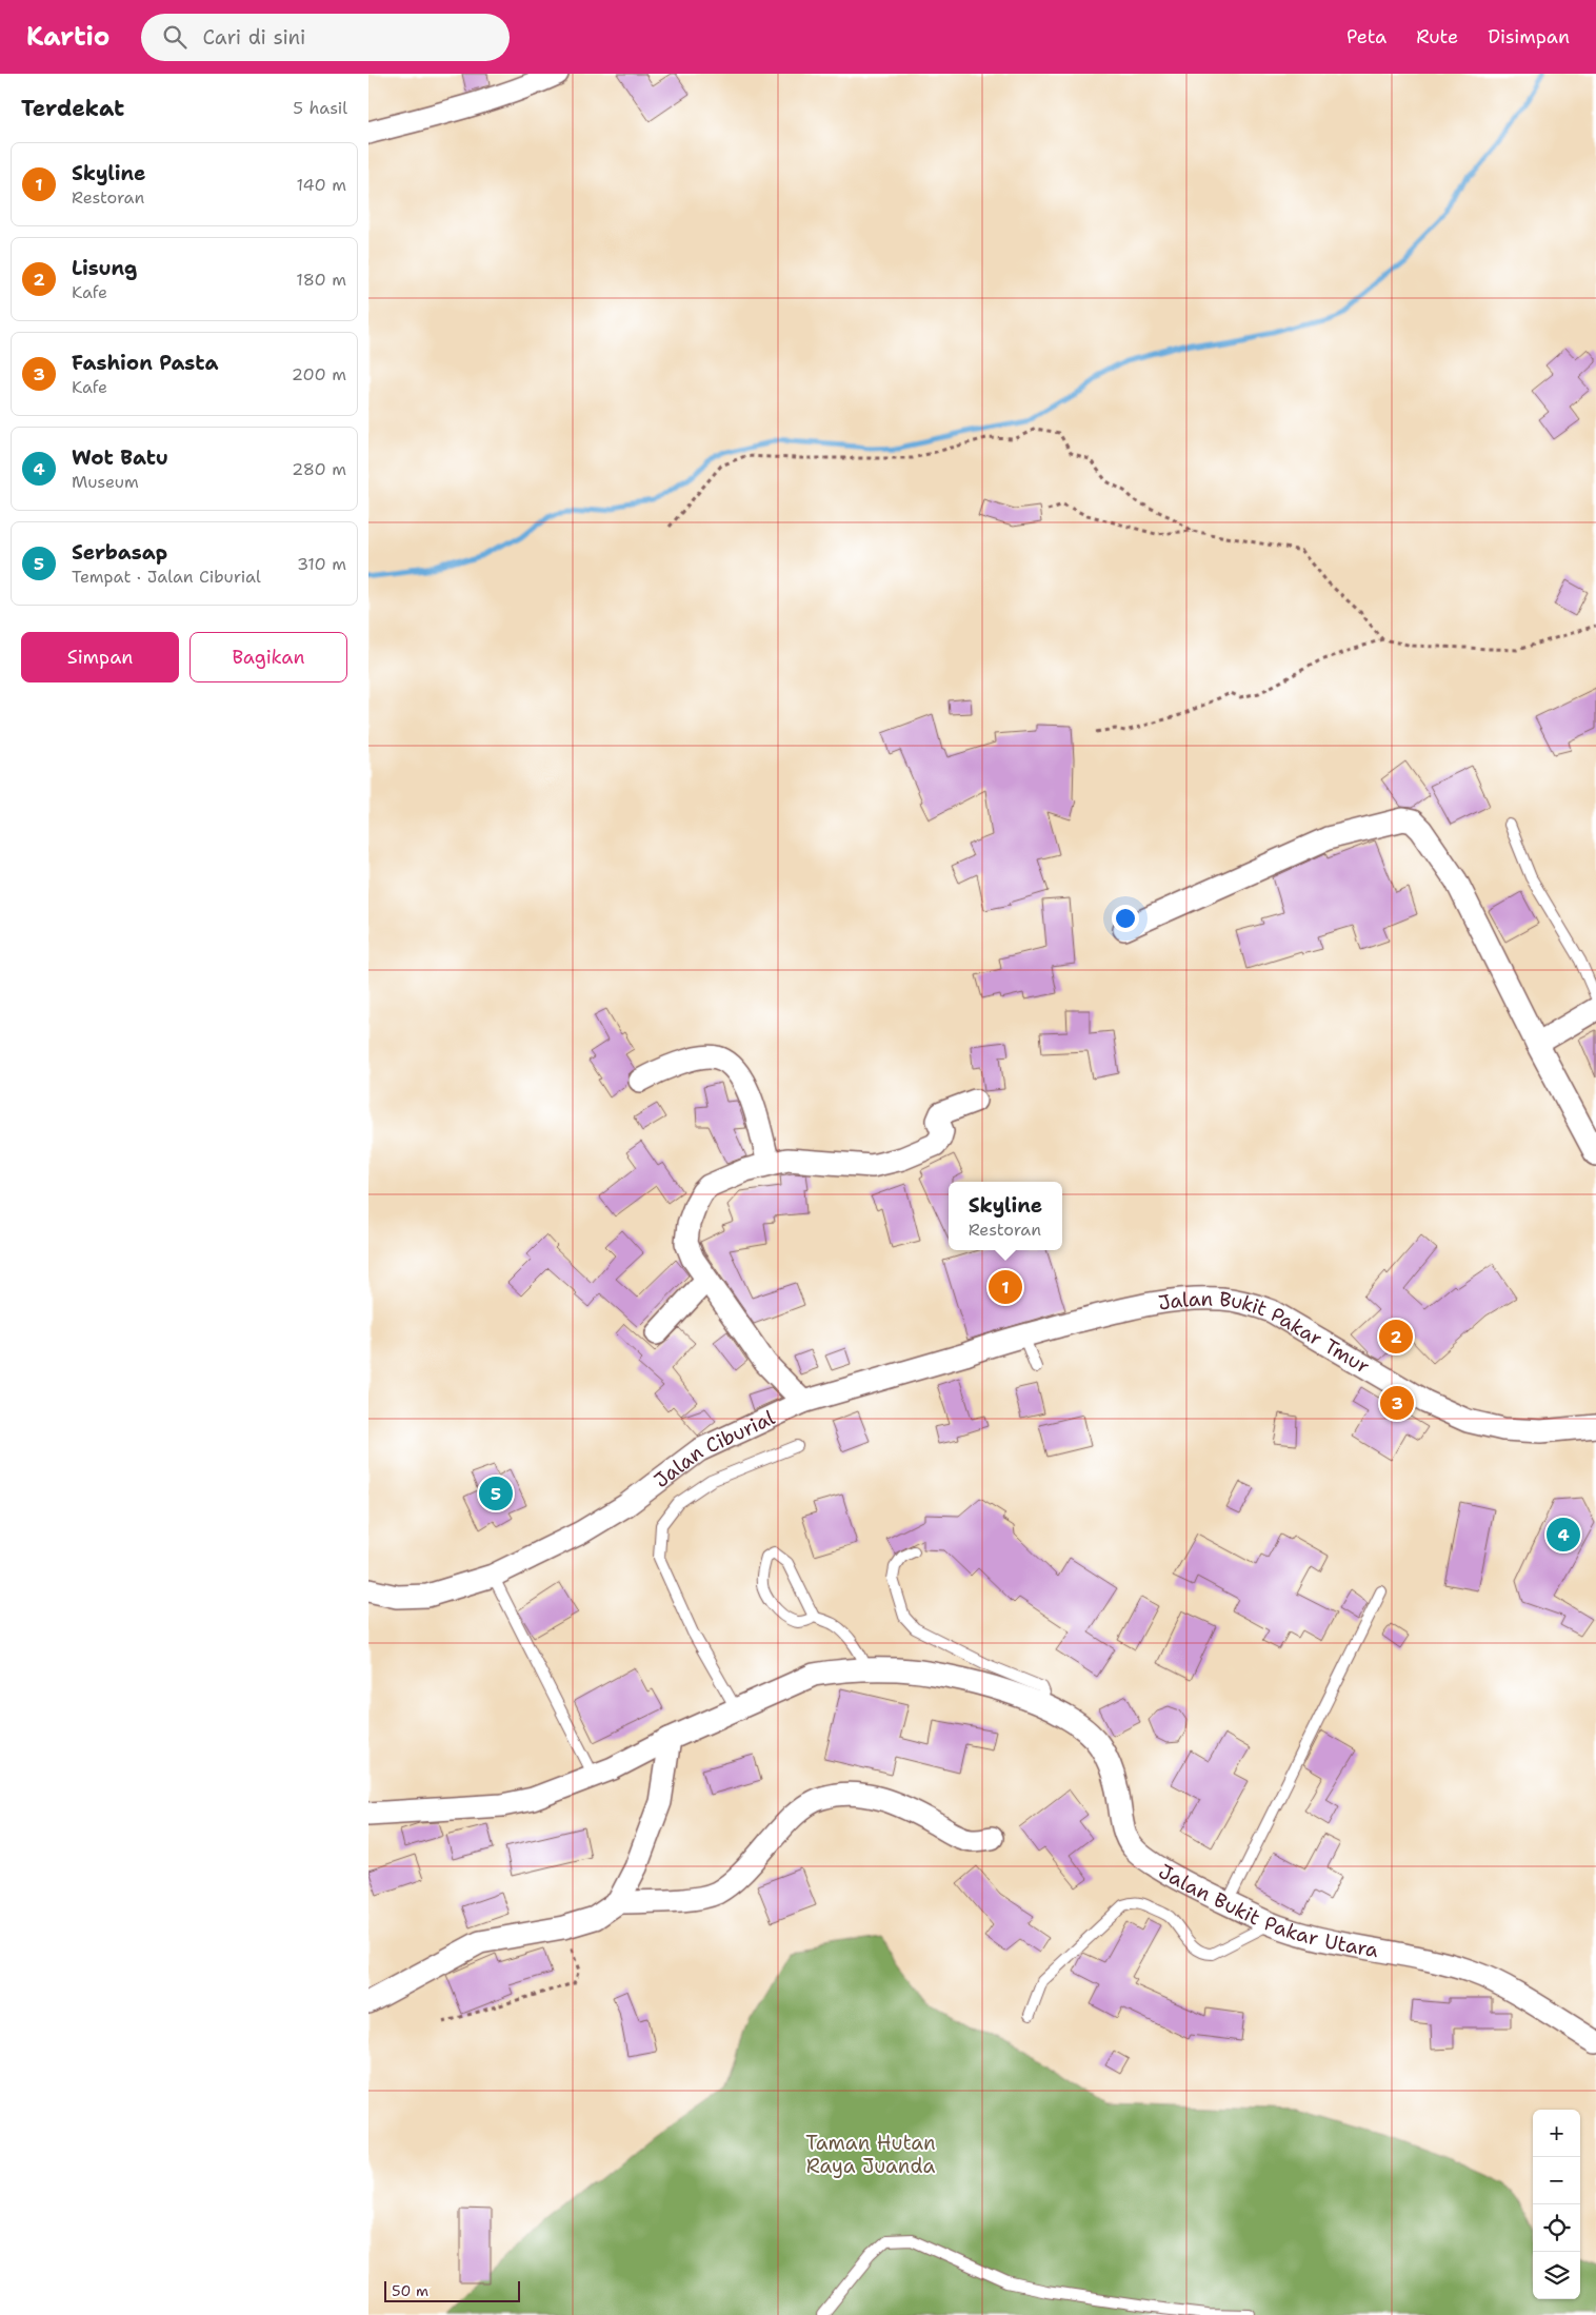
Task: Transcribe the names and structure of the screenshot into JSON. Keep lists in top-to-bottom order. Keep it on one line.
{"streets":{"street":["Jalan Bukit Pakar Tmur","Jalan Ciburial","Jalan Bukit Pakar Utara"]},"crossings":[["Jalan Bukit Pakar Tmur","Jalan Ciburial"]],"parks":["Taman Hutan Raya Juanda"],"scale_bar":"50 m","page":{"header":"Kartio","search":"Cari di sini","nav":["Peta","Rute","Disimpan"],"heading":["Terdekat","5 hasil"],"list":[{"mark":"1","name":"Skyline","note":"Restoran","value":"140 m"},{"mark":"2","name":"Lisung","note":"Kafe","value":"180 m"},{"mark":"3","name":"Fashion Pasta","note":"Kafe","value":"200 m"},{"mark":"4","name":"Wot Batu","note":"Museum","value":"280 m"},{"mark":"5","name":"Serbasap","note":"Tempat · Jalan Ciburial","value":"310 m"}],"buttons":["Simpan","Bagikan"],"popup":["Skyline","Restoran"],"pins":["1","2","3","5","4"],"map_buttons":["+","−"],"scale":"50 m"}}
